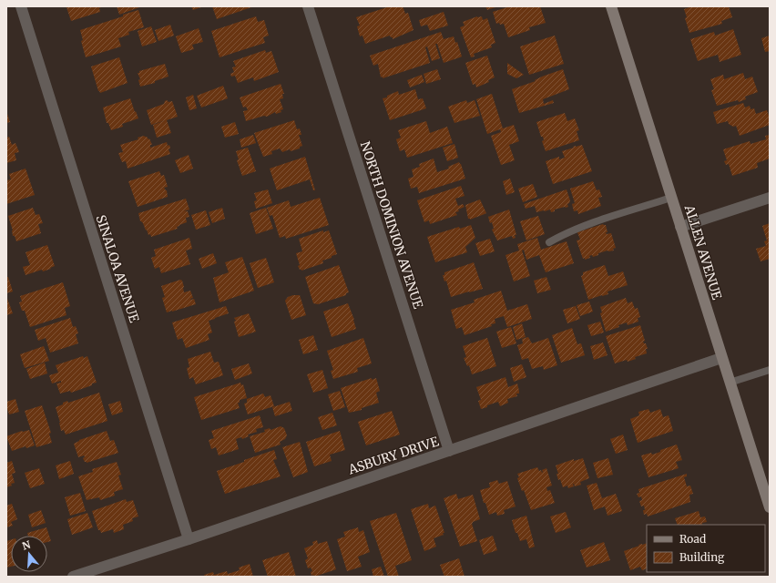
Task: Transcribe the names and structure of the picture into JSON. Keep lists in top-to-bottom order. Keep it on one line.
{"streets":{"street":["NORTH DOMINION AVENUE","ALLEN AVENUE","SINALOA AVENUE","ASBURY DRIVE"]},"crossings":[["NORTH DOMINION AVENUE","ASBURY DRIVE"],["ALLEN AVENUE","ASBURY DRIVE"],["SINALOA AVENUE","ASBURY DRIVE"]],"legend":["Road","Building"],"north":"top"}
